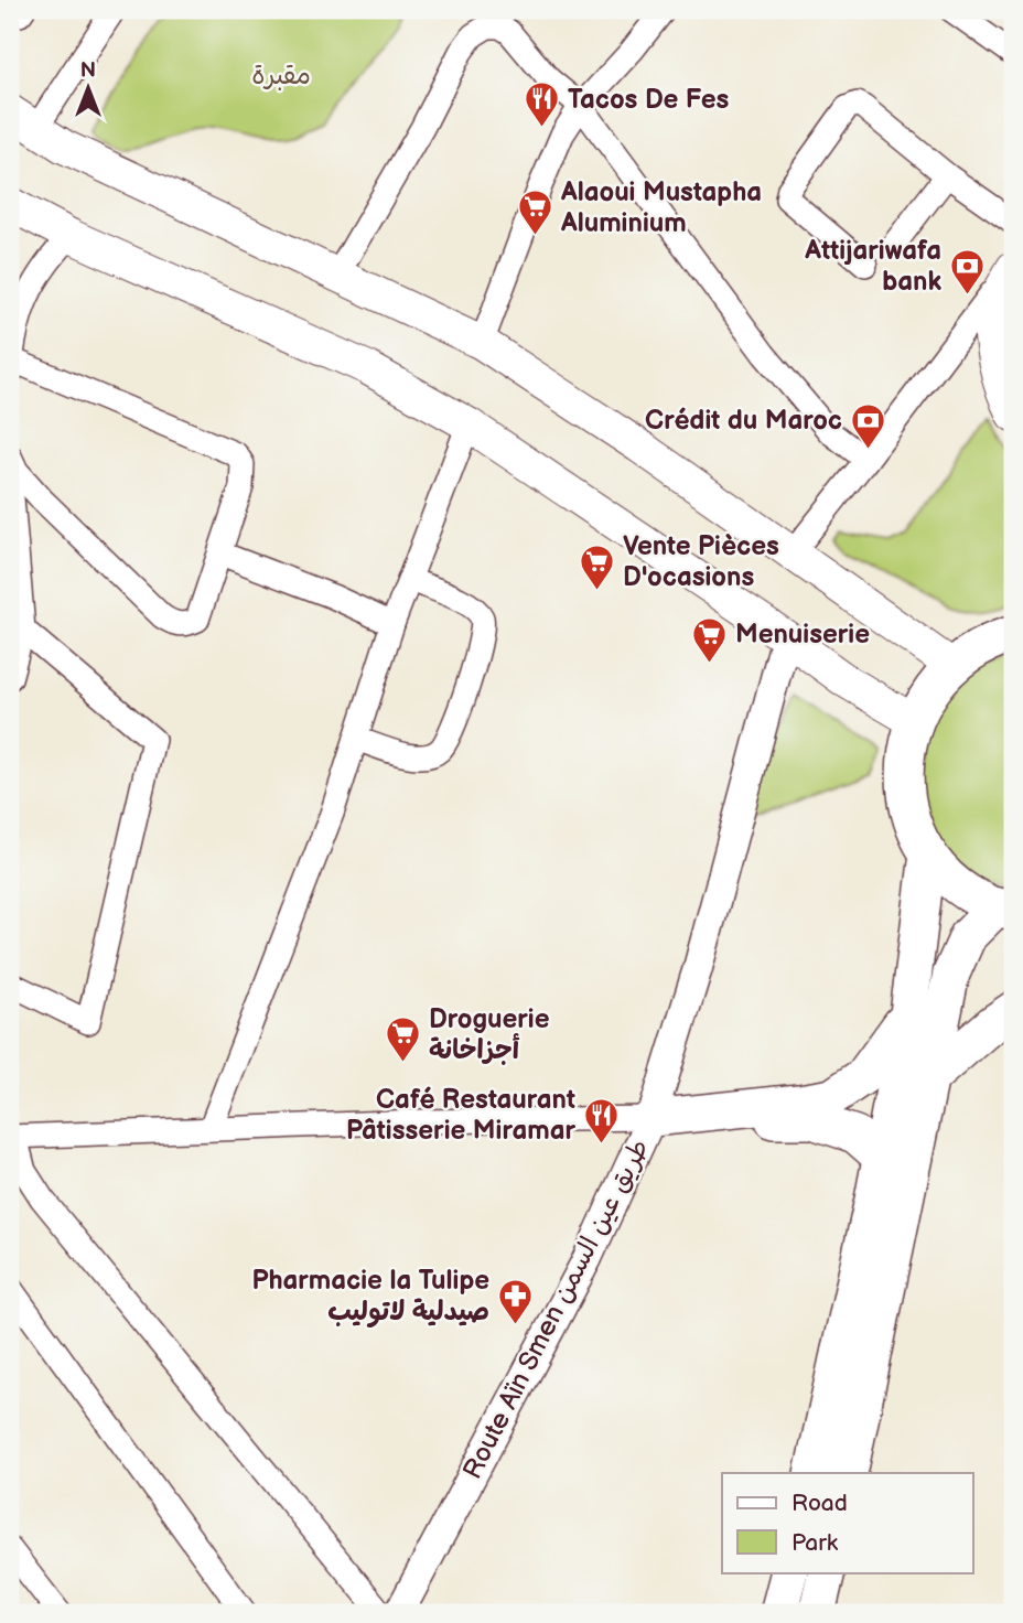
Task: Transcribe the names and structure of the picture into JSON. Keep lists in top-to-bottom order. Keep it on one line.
{"streets":{"street":["Route Aïn Smen طريق عين السمن"]},"parks":["مقبرة"],"places":{"restaurant":["Tacos De Fes","Café Restaurant Pâtisserie Miramar"],"supermarket":["Alaoui Mustapha Aluminium","Vente Pièces D'ocasions","Menuiserie","Droguerie أجزاخانة"],"bank":["Attijariwafa bank","Crédit du Maroc"],"pharmacy":["Pharmacie la Tulipe صيدلية لاتوليب"]},"legend":["Road","Park"],"north":"top"}
